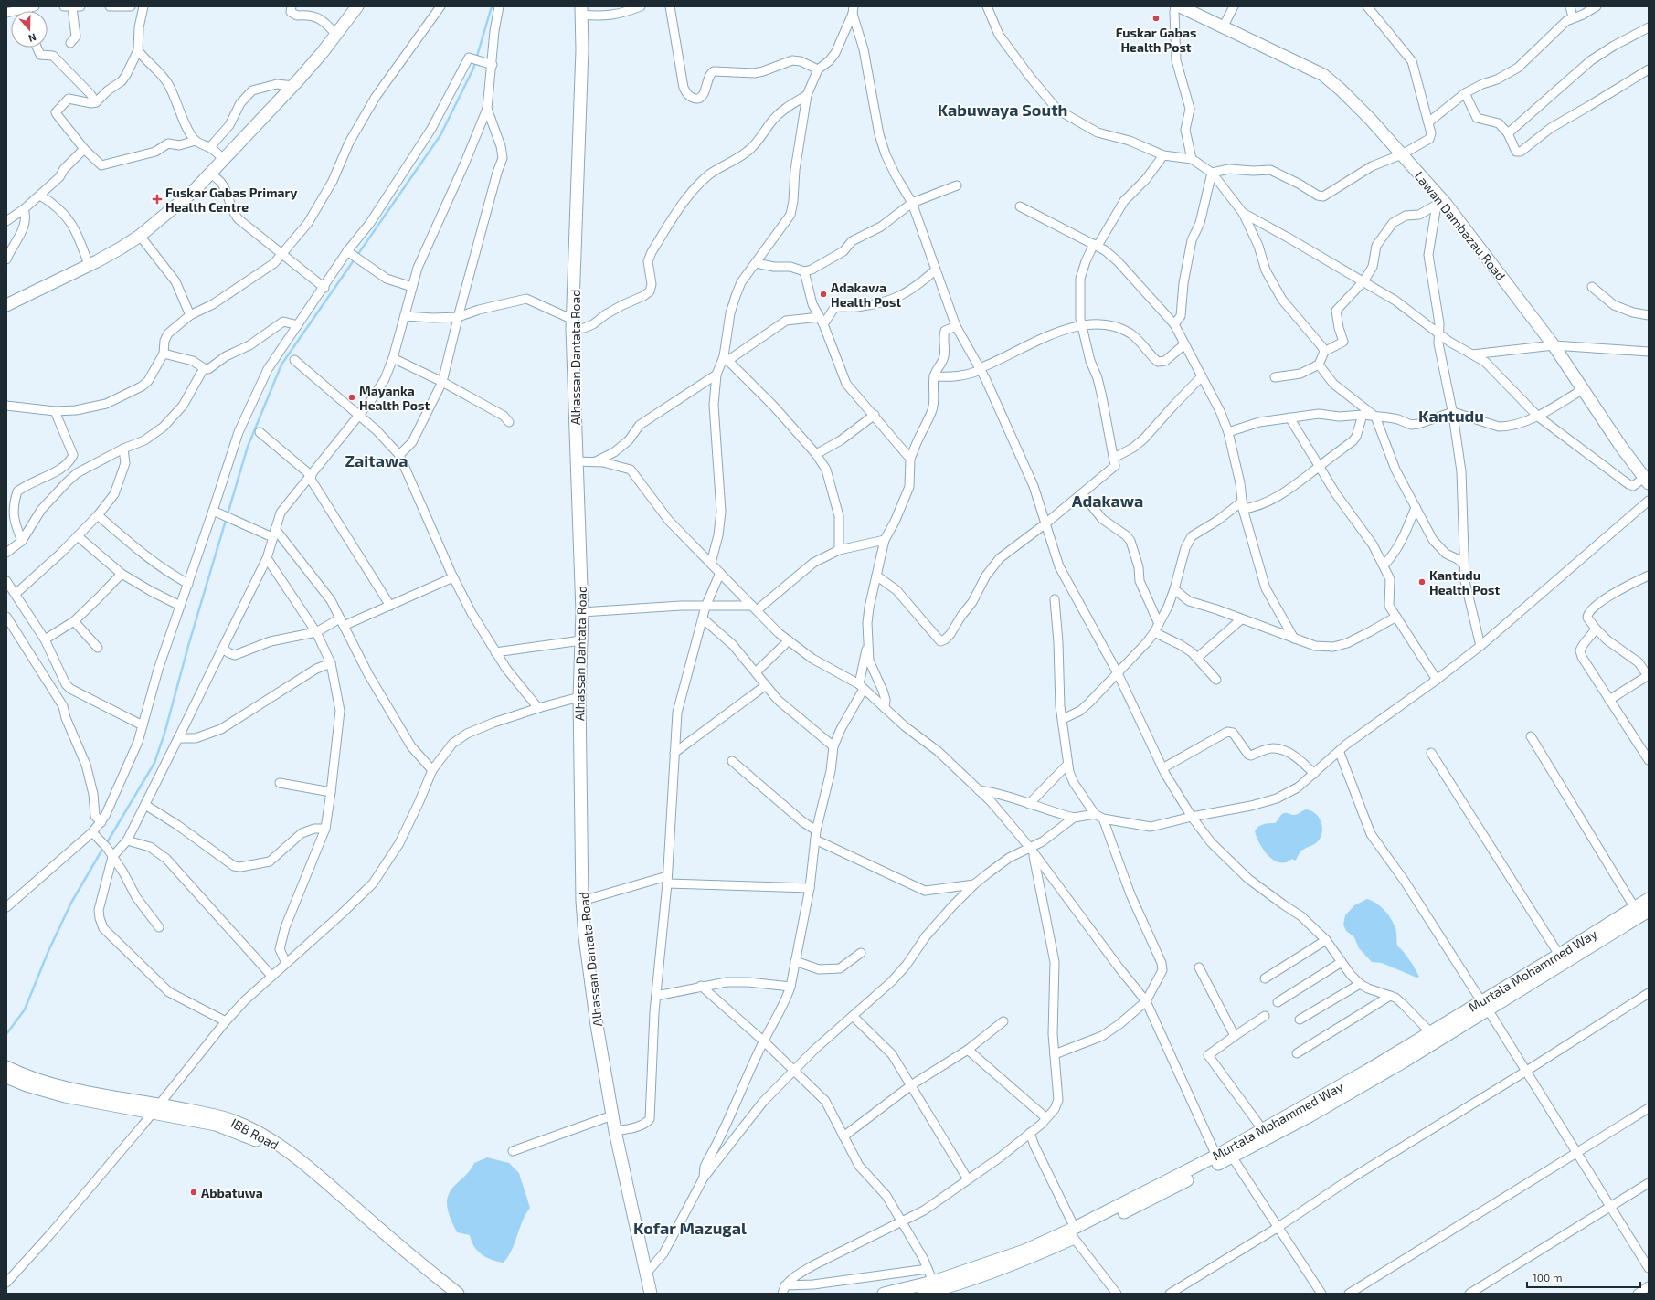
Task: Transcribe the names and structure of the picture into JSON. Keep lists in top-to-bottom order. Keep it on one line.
{"streets":{"main road":["Lawan Dambazau Road","Alhassan Dantata Road","Murtala Mohammed Way","IBB Road"]},"districts":["Kabuwaya South","Kantudu","Zaitawa","Adakawa","Kofar Mazugal"],"places":{"other":["Fuskar Gabas Health Post","Adakawa Health Post","Mayanka Health Post","Kantudu Health Post","Abbatuwa"],"health":["Fuskar Gabas Primary Health Centre"]},"scale_bar":"100 m","north":"bottom"}
